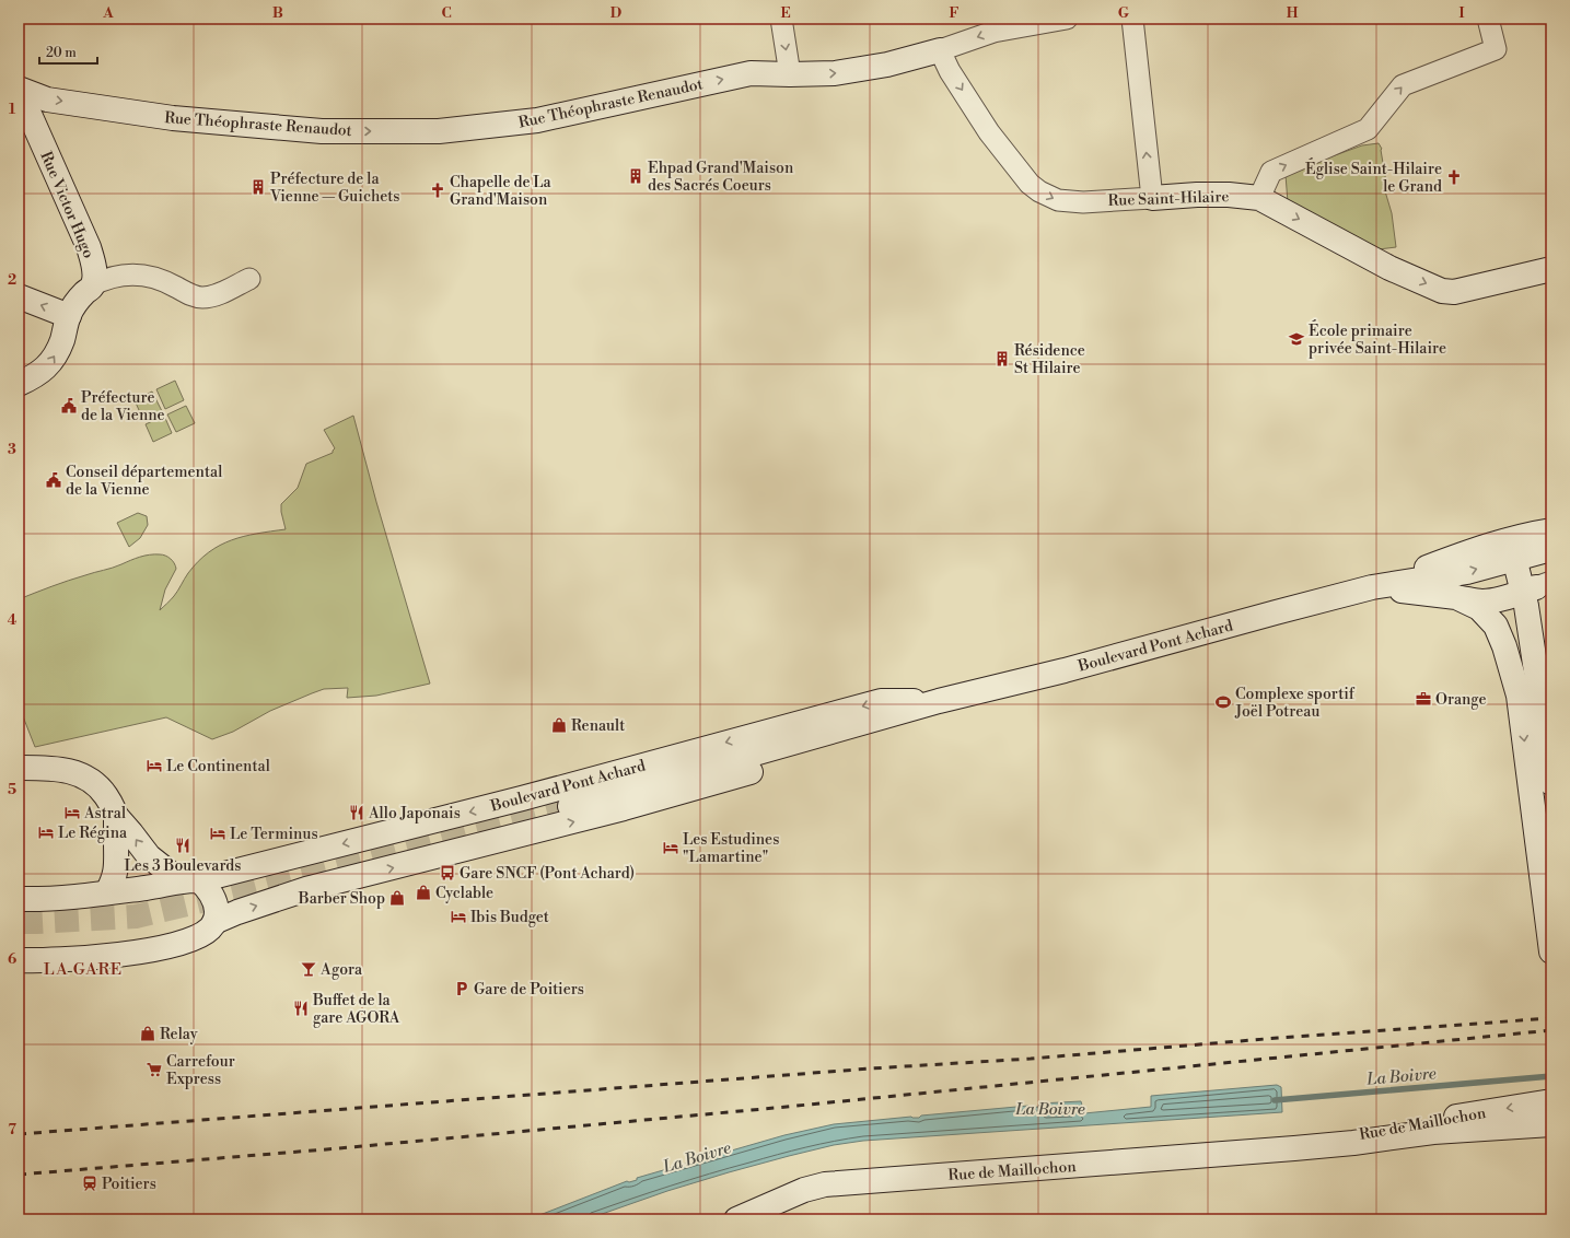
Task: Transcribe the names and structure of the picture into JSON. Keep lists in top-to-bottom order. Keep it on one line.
{"streets":{"street":["Rue Théophraste Renaudot","Rue Saint-Hilaire","Rue Victor Hugo","Boulevard Pont Achard","Rue de Maillochon"]},"crossings":[["Rue Théophraste Renaudot","Rue Saint-Hilaire"],["Rue Théophraste Renaudot","Rue Victor Hugo"]],"one_way":["Rue Saint-Hilaire"],"districts":["LA GARE"],"water":["La Boivre"],"places":{"building":["Ehpad Grand'Maison des Sacrés Coeurs","Préfecture de la Vienne — Guichets","Résidence St Hilaire"],"church":["Église Saint-Hilaire le Grand","Chapelle de La Grand'Maison"],"school or university":["École primaire privée Saint-Hilaire"],"public building":["Préfecture de la Vienne","Conseil départemental de la Vienne"],"office":["Orange"],"sports":["Complexe sportif Joël Potreau"],"shop":["Renault","Cyclable","Barber Shop","Relay"],"hotel":["Le Continental","Astral","Le Régina","Le Terminus","Les Estudines \"Lamartine\"","Ibis Budget"],"restaurant":["Allo Japonais","Les 3 Boulevards","Buffet de la gare AGORA"],"bus stop":["Gare SNCF (Pont Achard)"],"bar":["Agora"],"parking":["Gare de Poitiers"],"supermarket":["Carrefour Express"],"station":["Poitiers"]},"scale_bar":"20 m","grid":{"columns":["A","B","C","D","E","F","G","H","I"],"rows":["1","2","3","4","5","6","7"]}}
